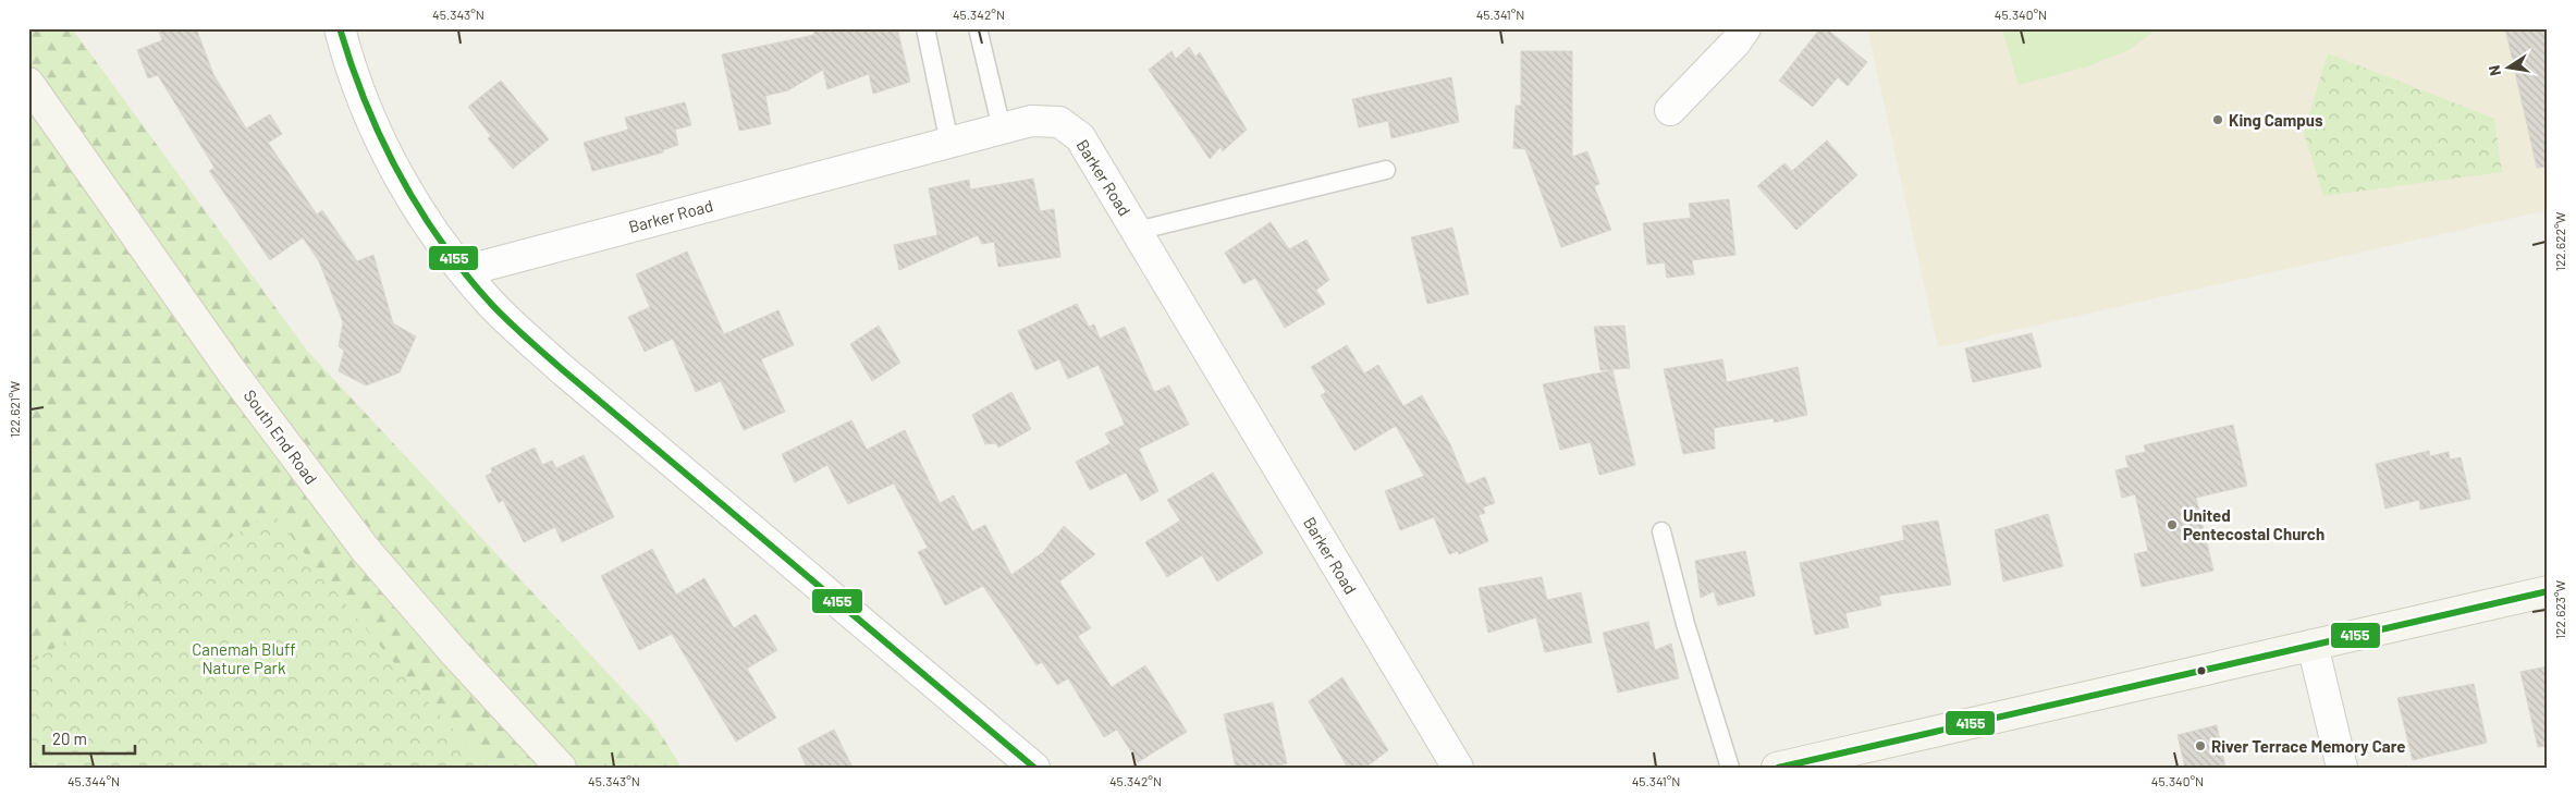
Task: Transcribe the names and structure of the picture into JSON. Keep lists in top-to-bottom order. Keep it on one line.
{"streets":{"main road":["South End Road"],"street":["Barker Road"]},"parks":["Canemah Bluff Nature Park"],"places":["King Campus","United Pentecostal Church","River Terrace Memory Care"],"lines":["transit line 4155"],"scale_bar":"20 m","north":"left","coordinates":["45.343°N","45.342°N","45.341°N","45.340°N","122.622°W","122.621°W","122.623°W","45.344°N"]}
